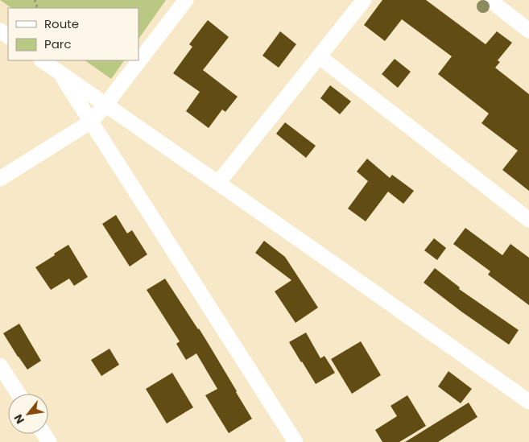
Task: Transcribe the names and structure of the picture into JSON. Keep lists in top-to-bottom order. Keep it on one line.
{"legend":["Route","Parc"],"north":"bottom left"}
